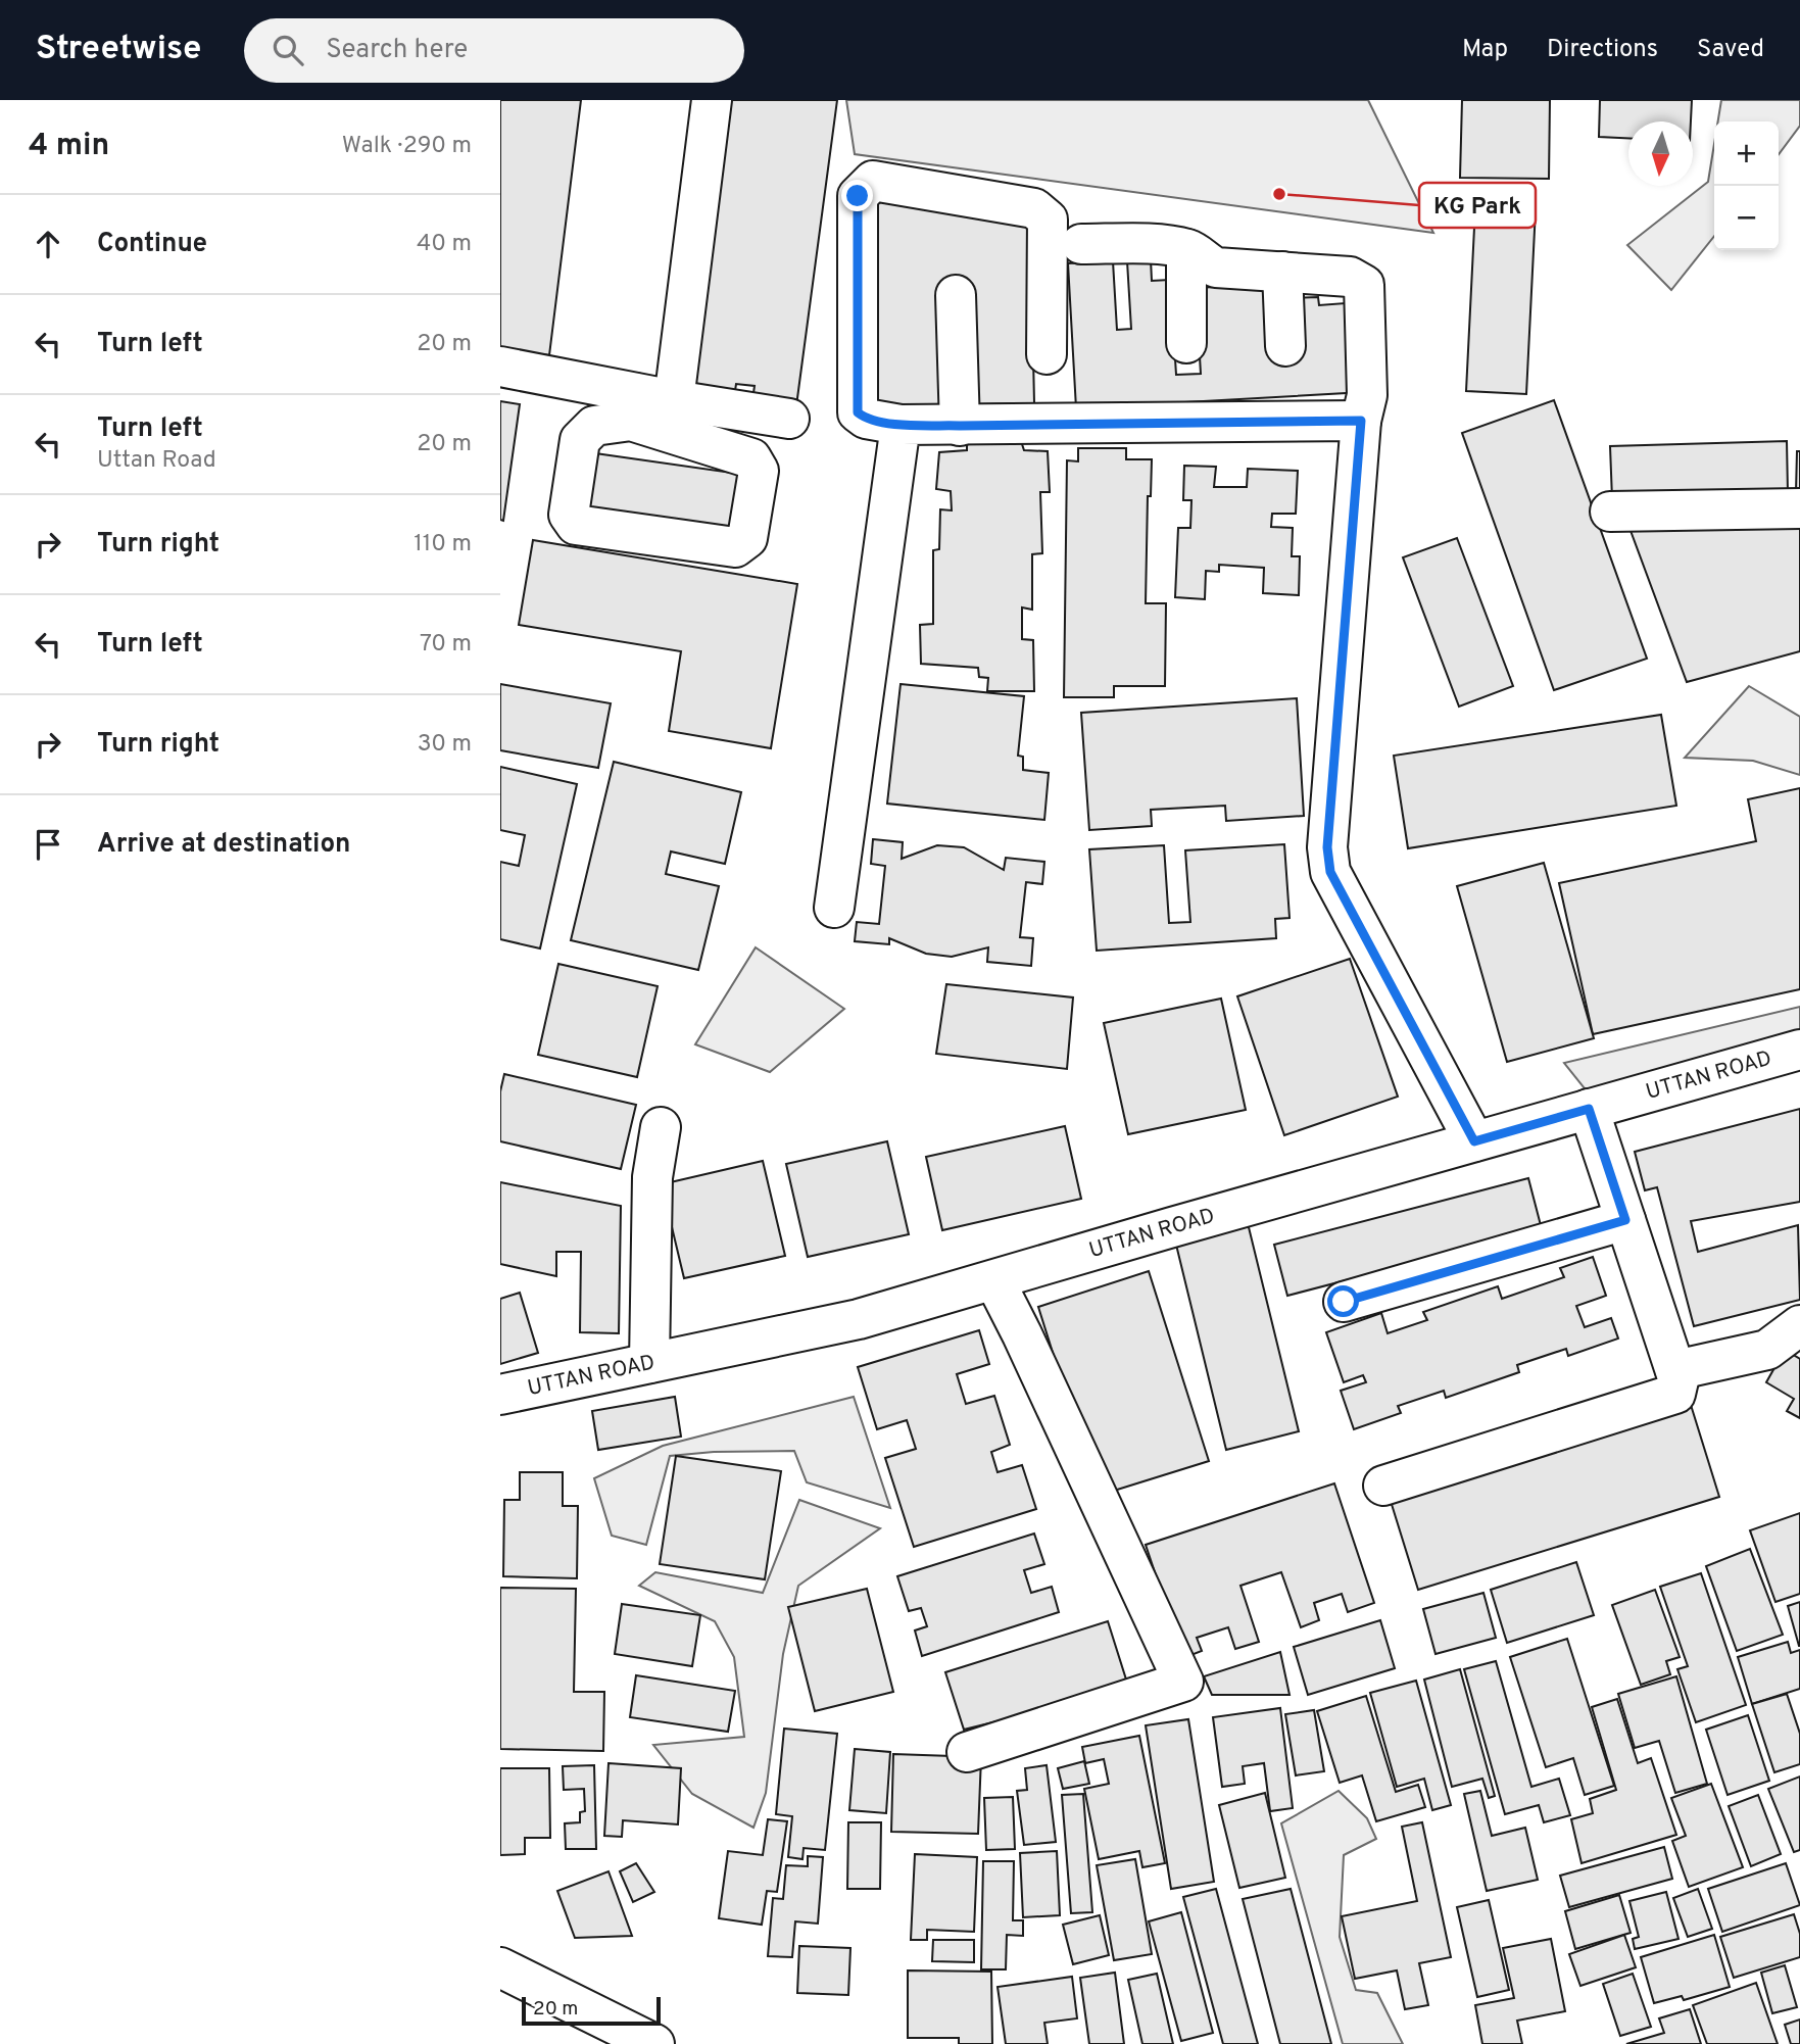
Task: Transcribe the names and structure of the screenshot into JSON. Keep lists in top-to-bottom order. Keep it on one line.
{"streets":{"street":["UTTAN ROAD"]},"places":["KG Park"],"scale_bar":"20 m","north":"bottom","page":{"header":"Streetwise","search":"Search here","nav":["Map","Directions","Saved"],"heading":["4 min","Walk · 290 m"],"map_buttons":["+","−"],"list":[["Continue","40 m"],["Turn left","20 m"],["Turn left","Uttan Road","20 m"],["Turn right","110 m"],["Turn left","70 m"],["Turn right","30 m"],"Arrive at destination"],"scale":"20 m"}}
